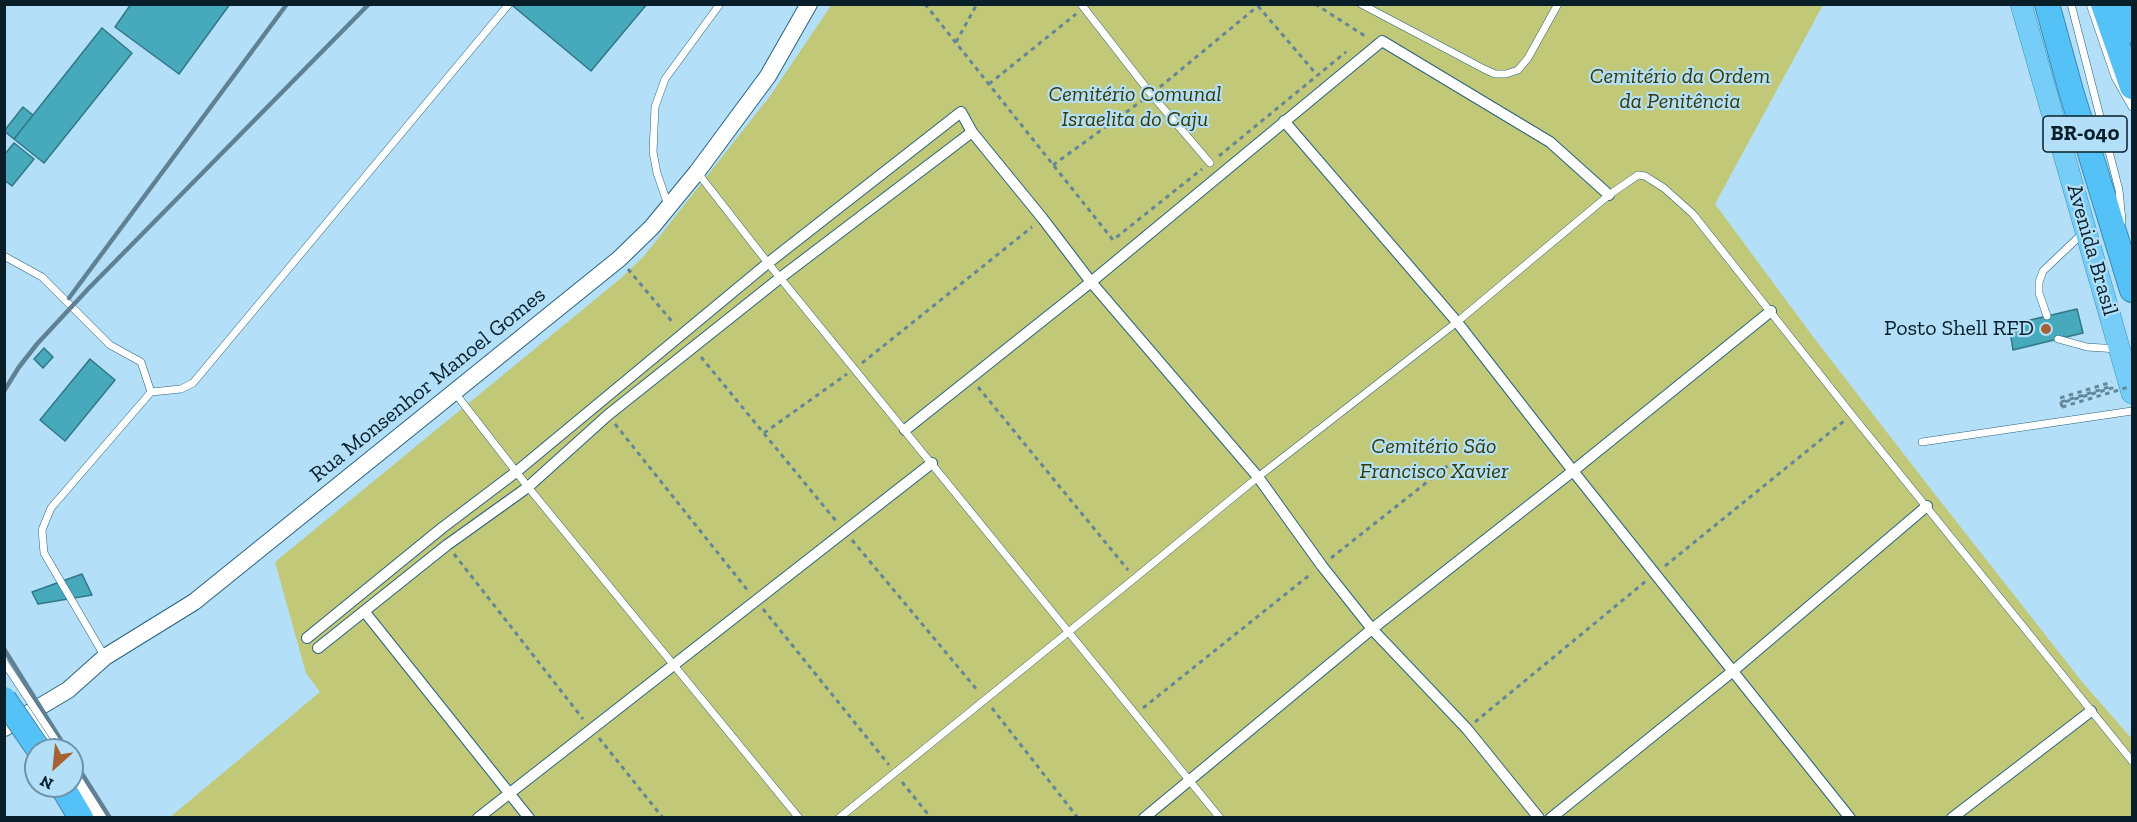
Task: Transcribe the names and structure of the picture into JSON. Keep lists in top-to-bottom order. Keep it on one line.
{"streets":{"highway":["BR-040","Avenida Brasil"],"street":["Rua Monsenhor Manoel Gomes"]},"parks":["Cemitério da Ordem da Penitência","Cemitério Comunal Israelita do Caju","Cemitério São Francisco Xavier"],"places":["Posto Shell RFD"],"north":"bottom left"}
